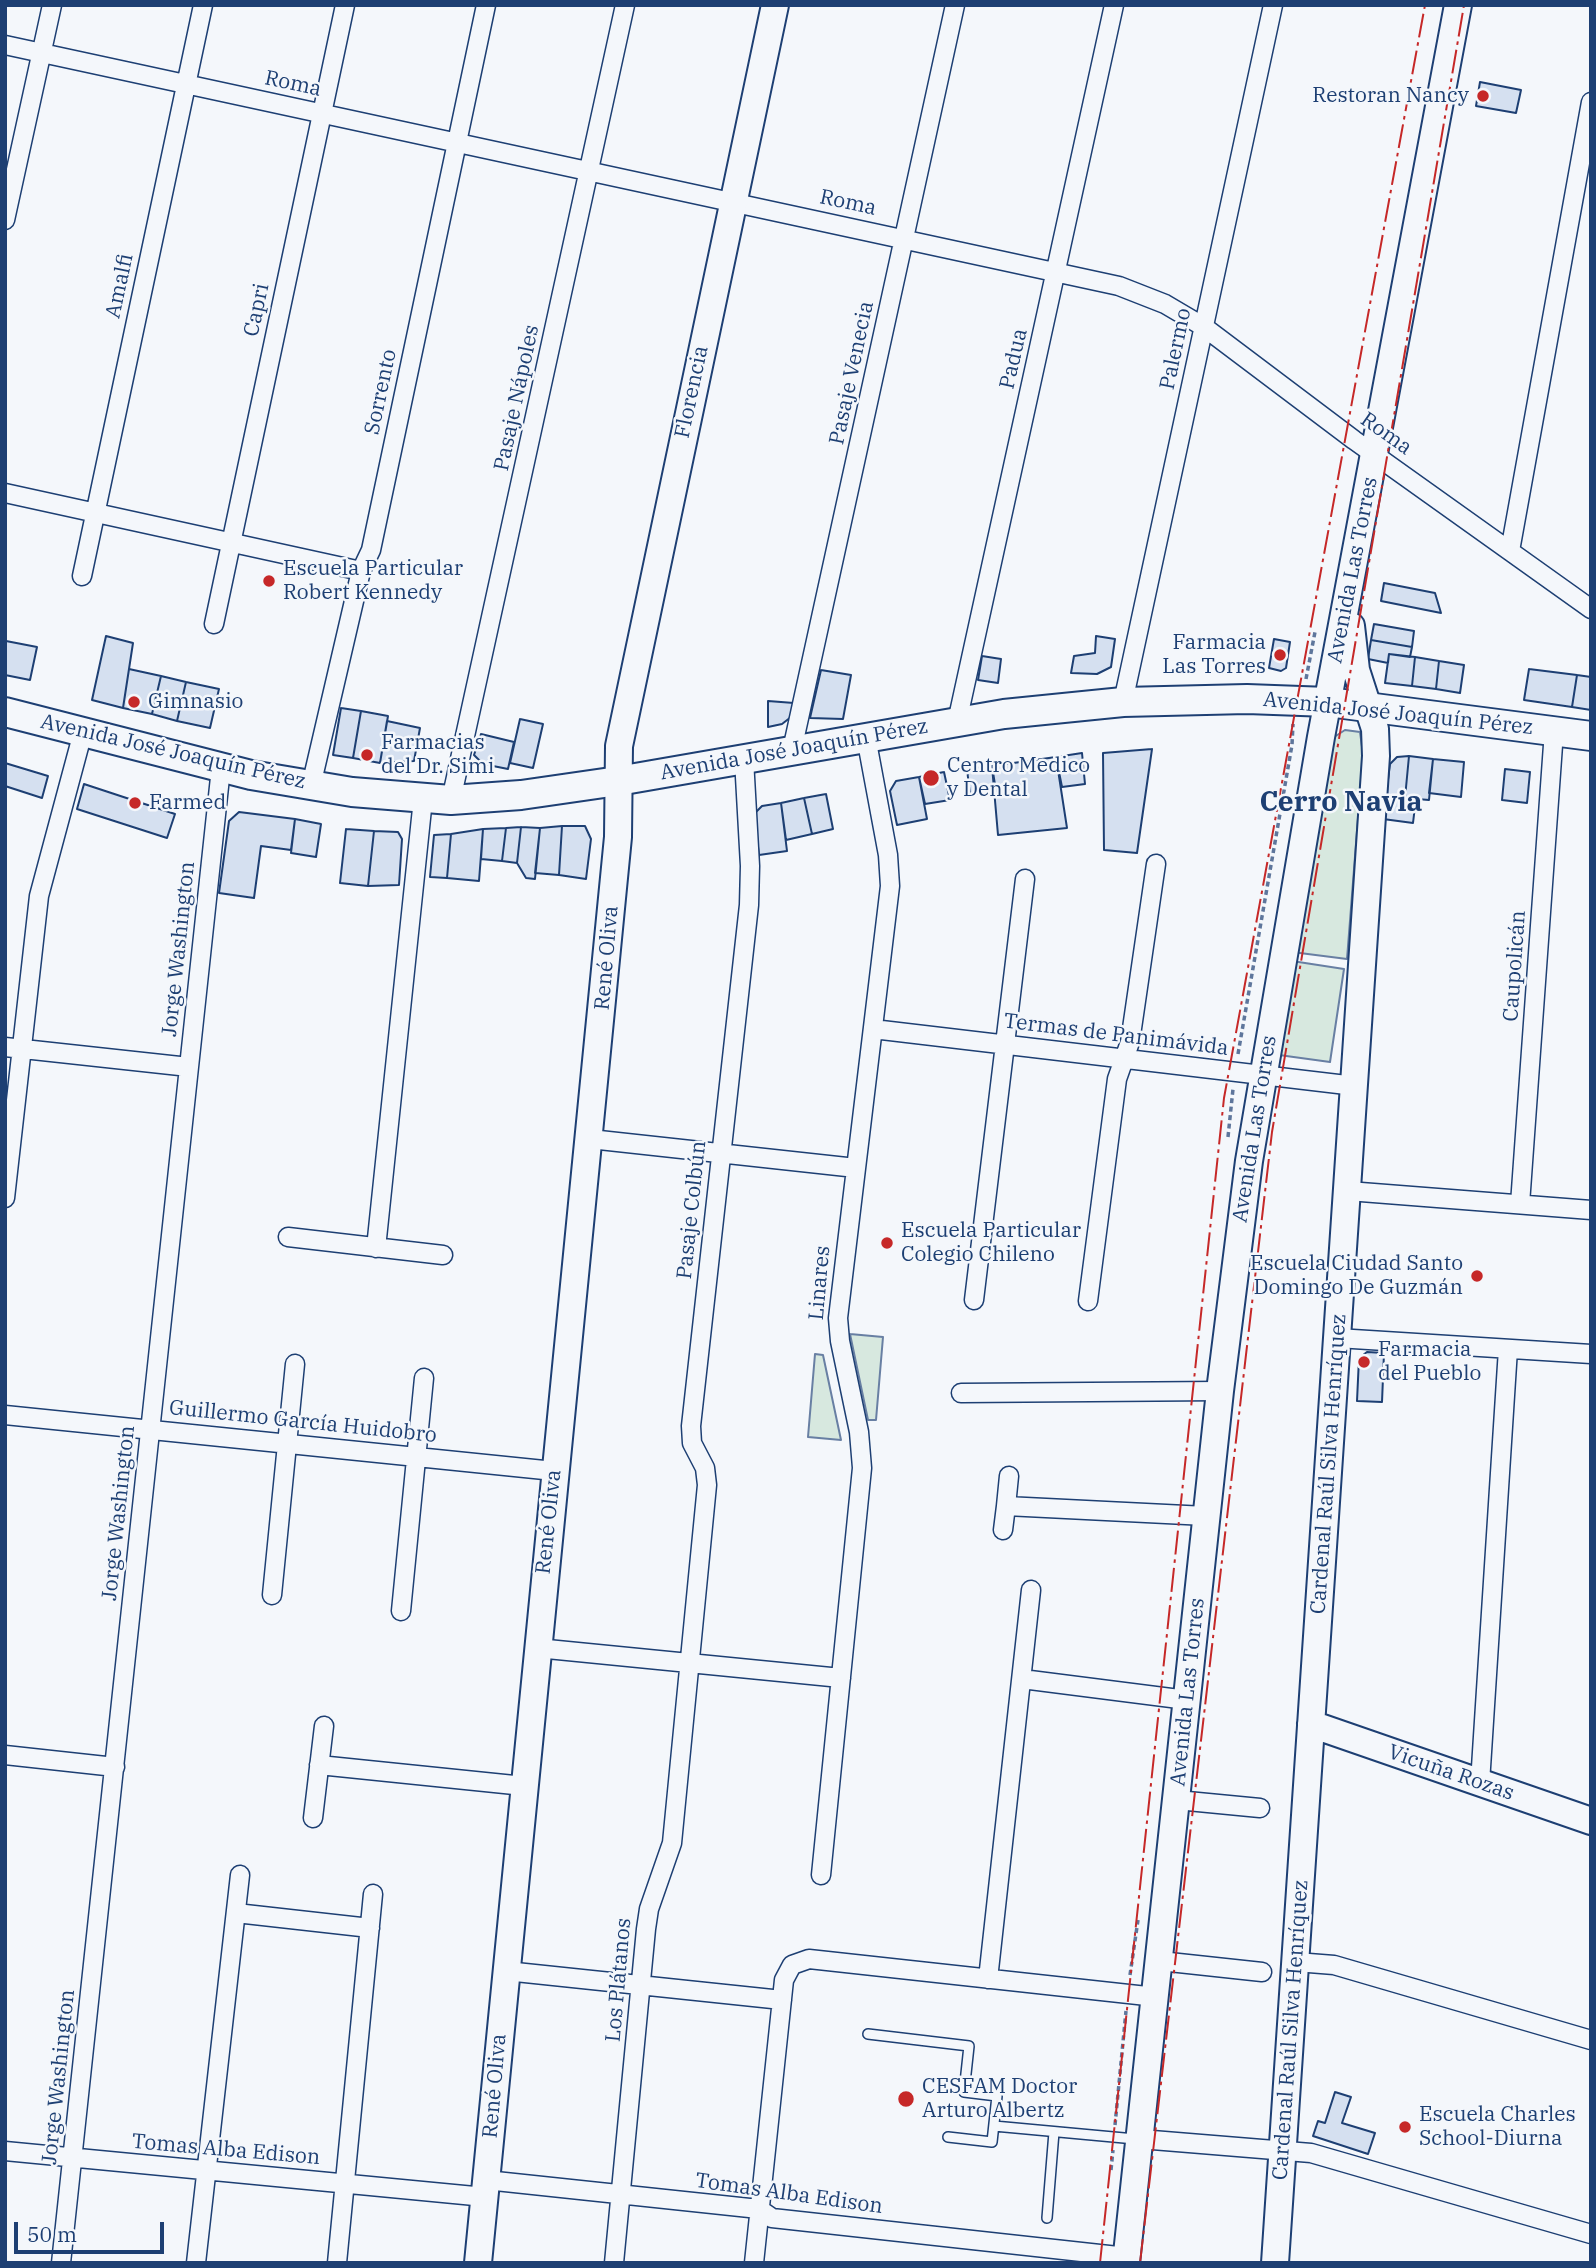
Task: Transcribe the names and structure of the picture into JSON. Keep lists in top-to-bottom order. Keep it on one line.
{"streets":{"main road":["Florencia","Avenida Las Torres","Avenida José Joaquín Pérez","René Oliva","Cardenal Raúl Silva Henríquez","Vicuña Rozas"],"street":["Roma","Amalfi","Capri","Palermo","Padua","Pasaje Venecia","Sorrento","Pasaje Nápoles","Jorge Washington","Caupolicán","Termas de Panimávida","Pasaje Colbún","Linares","Guillermo García Huidobro","Los Plátanos","Tomas Alba Edison"]},"crossings":[["Roma","Amalfi"],["Roma","Capri"],["Roma","Palermo"],["Roma","Padua"],["Roma","Pasaje Venecia"],["Roma","Sorrento"],["Roma","Florencia"],["Roma","Pasaje Nápoles"],["Roma","Avenida Las Torres"],["Palermo","Avenida José Joaquín Pérez"],["Padua","Avenida José Joaquín Pérez"],["Pasaje Venecia","Avenida José Joaquín Pérez"],["Sorrento","Avenida José Joaquín Pérez"],["Florencia","Avenida José Joaquín Pérez"],["Florencia","René Oliva"],["Pasaje Nápoles","Avenida José Joaquín Pérez"],["Avenida Las Torres","Avenida José Joaquín Pérez"],["Avenida Las Torres","Termas de Panimávida"],["Avenida Las Torres","Cardenal Raúl Silva Henríquez"],["Avenida Las Torres","Tomas Alba Edison"],["Avenida José Joaquín Pérez","Jorge Washington"],["Avenida José Joaquín Pérez","René Oliva"],["Avenida José Joaquín Pérez","Caupolicán"],["Avenida José Joaquín Pérez","Pasaje Colbún"],["Avenida José Joaquín Pérez","Linares"],["Avenida José Joaquín Pérez","Cardenal Raúl Silva Henríquez"],["Jorge Washington","Guillermo García Huidobro"],["Jorge Washington","Tomas Alba Edison"],["René Oliva","Guillermo García Huidobro"],["René Oliva","Tomas Alba Edison"],["Termas de Panimávida","Linares"],["Termas de Panimávida","Cardenal Raúl Silva Henríquez"],["Pasaje Colbún","Los Plátanos"],["Cardenal Raúl Silva Henríquez","Vicuña Rozas"],["Los Plátanos","Tomas Alba Edison"]],"districts":["Cerro Navia"],"places":["Restoran Nancy","Escuela Particular Robert Kennedy","Farmacia Las Torres","Gimnasio","Farmacias del Dr. Simi","Centro Medico y Dental","Farmed","Escuela Particular Colegio Chileno","Escuela Ciudad Santo Domingo De Guzmán","Farmacia del Pueblo","CESFAM Doctor Arturo Albertz","Escuela Charles School-Diurna"],"scale_bar":"50 m"}
